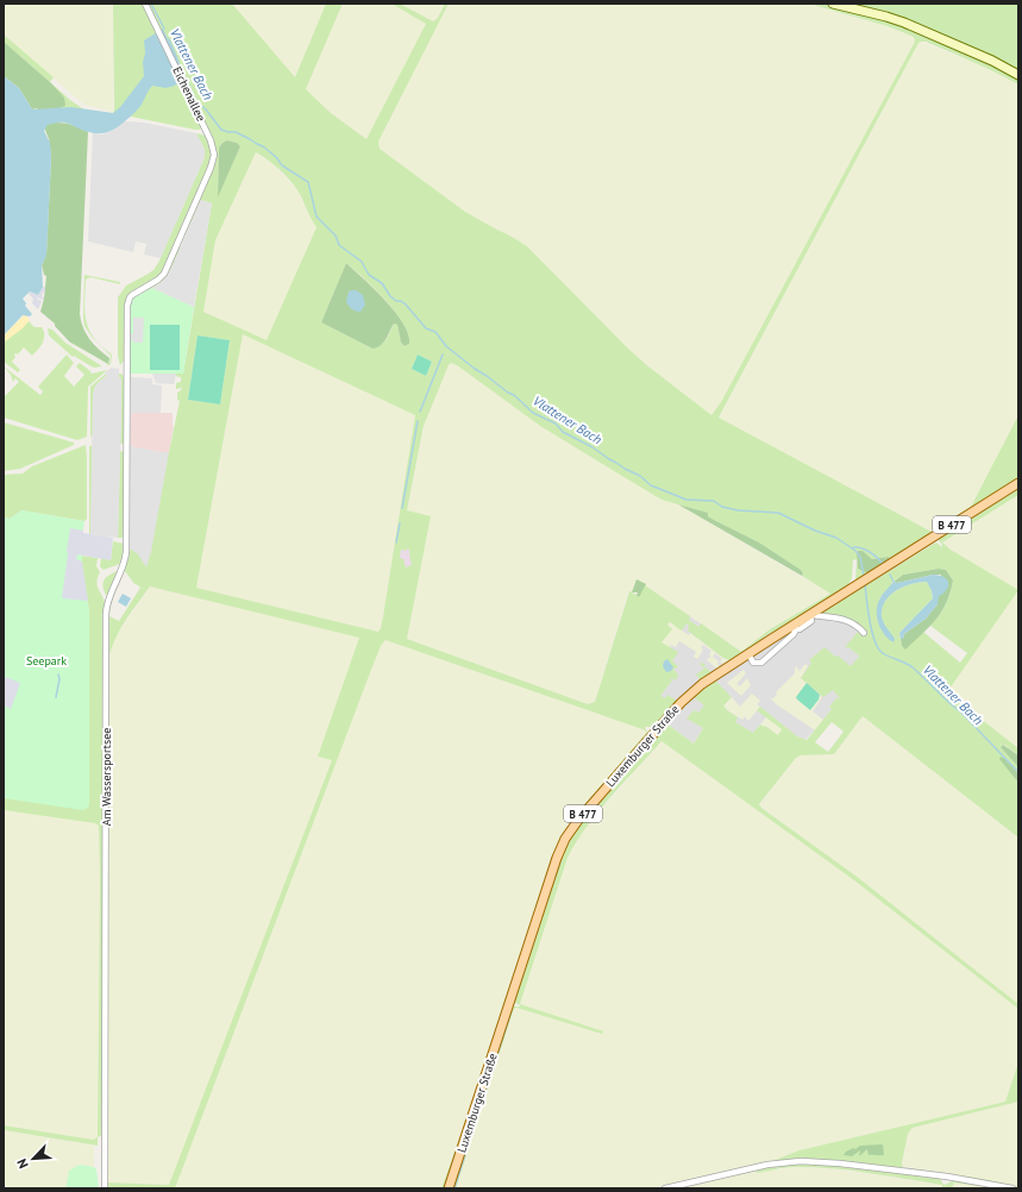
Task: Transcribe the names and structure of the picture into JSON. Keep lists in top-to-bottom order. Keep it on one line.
{"streets":{"main road":["B 477","Luxemburger Straße"],"street":["Eichenallee","Am Wassersportsee"]},"crossings":[["Eichenallee","Am Wassersportsee"]],"water":["Vlattener Bach"],"parks":["Seepark"],"north":"bottom left"}
